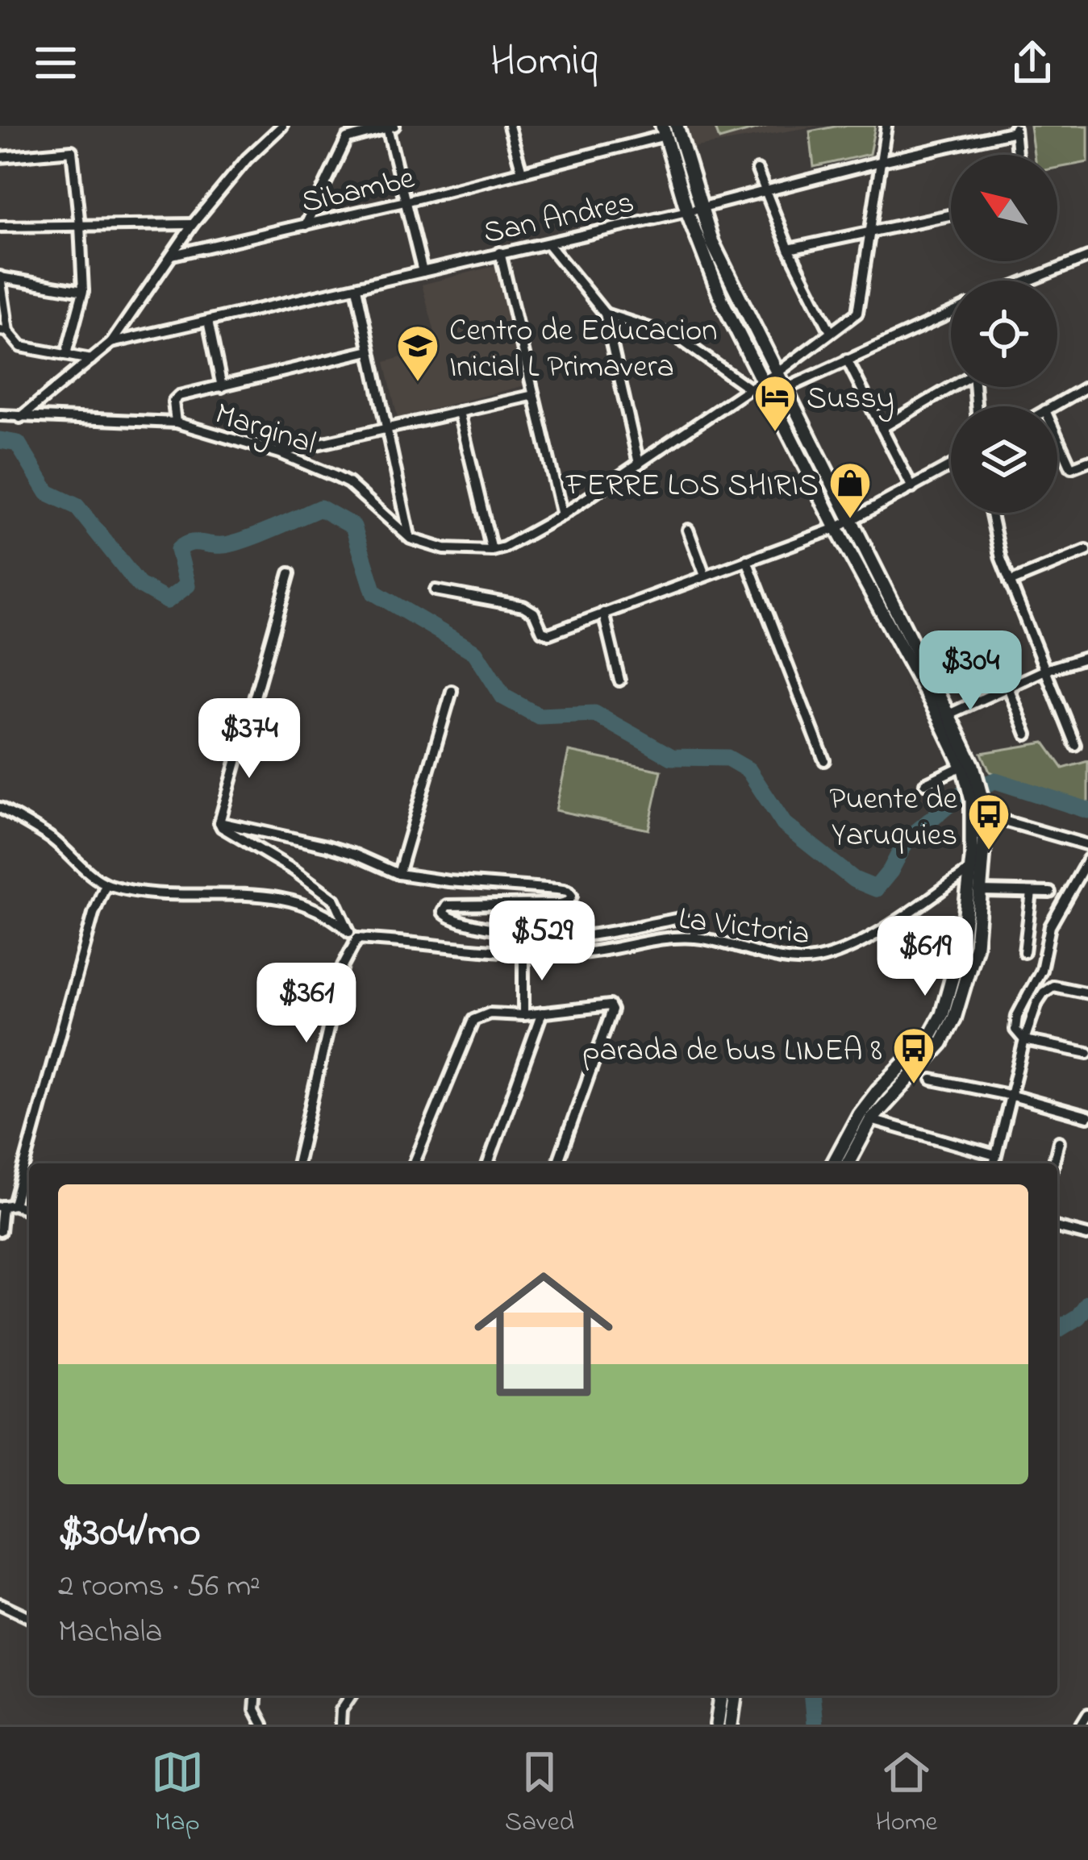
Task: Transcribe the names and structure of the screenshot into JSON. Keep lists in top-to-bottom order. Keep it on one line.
{"streets":{"street":["Sibambe","San Andres","Marginal","La Victoria"]},"places":{"school or university":["Centro de Educacion Inicial L Primavera"],"hotel":["Sussy"],"shop":["FERRE LOS SHIRIS"],"bus stop":["Puente de Yaruquies","parada de bus LINEA 8"]},"north":"top left","page":{"header":"Homiq","price":["$304","$374","$529","$619","$361"],"list":[{"name":"$304/mo","note":"2 rooms · 56 m² · Machala"}],"tabs":["Map","Saved","Home"]}}
